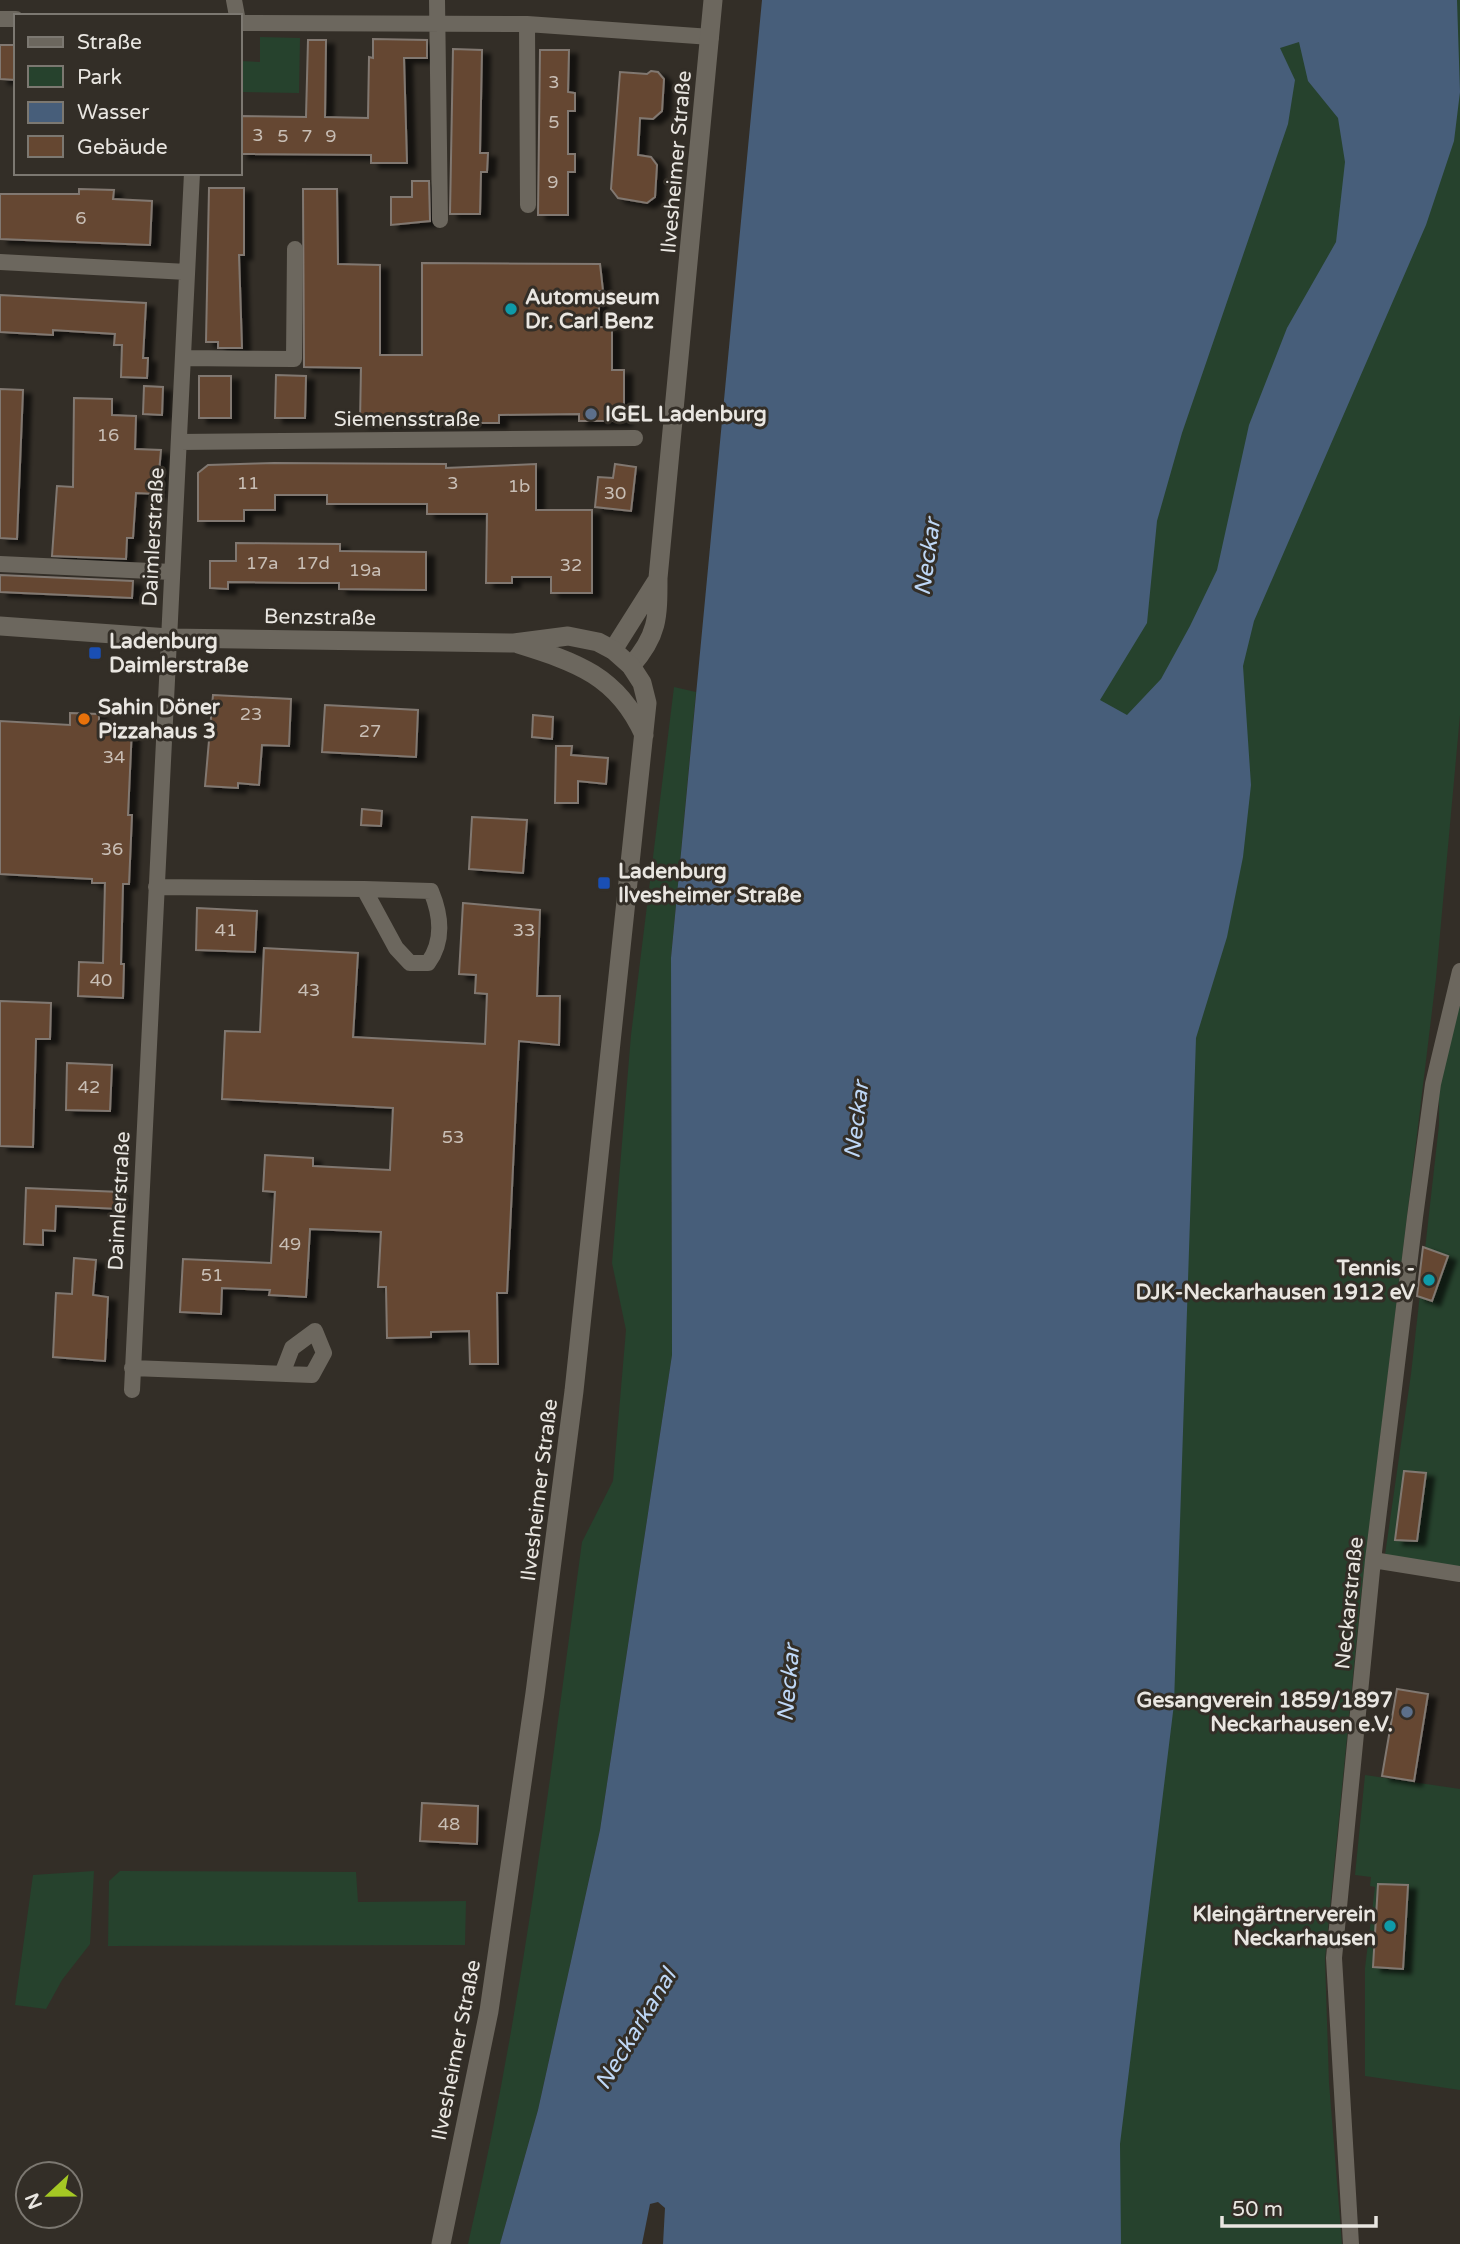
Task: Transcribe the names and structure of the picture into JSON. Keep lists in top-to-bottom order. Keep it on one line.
{"streets":{"main road":["Ilvesheimer Straße","Benzstraße"],"street":["Siemensstraße","Daimlerstraße","Neckarstraße"]},"crossings":[["Ilvesheimer Straße","Benzstraße"],["Siemensstraße","Daimlerstraße"],["Daimlerstraße","Benzstraße"]],"water":["Neckar","Neckarkanal"],"places":{"other":["Automuseum Dr. Carl Benz","IGEL Ladenburg","Sahin Döner Pizzahaus 3","Tennis - DJK-Neckarhausen 1912 eV","Gesangverein 1859/1897 Neckarhausen e.V.","Kleingärtnerverein Neckarhausen"],"transit":["Ladenburg Daimlerstraße","Ladenburg Ilvesheimer Straße"]},"house_numbers":["3","5","3","5","7","9","9","6","16","11","3","1b","30","17a","17d","32","19a","23","27","34","36","41","33","40","43","42","53","49","51","48"],"legend":["Straße","Park","Wasser","Gebäude"],"scale_bar":"50 m","north":"left"}
